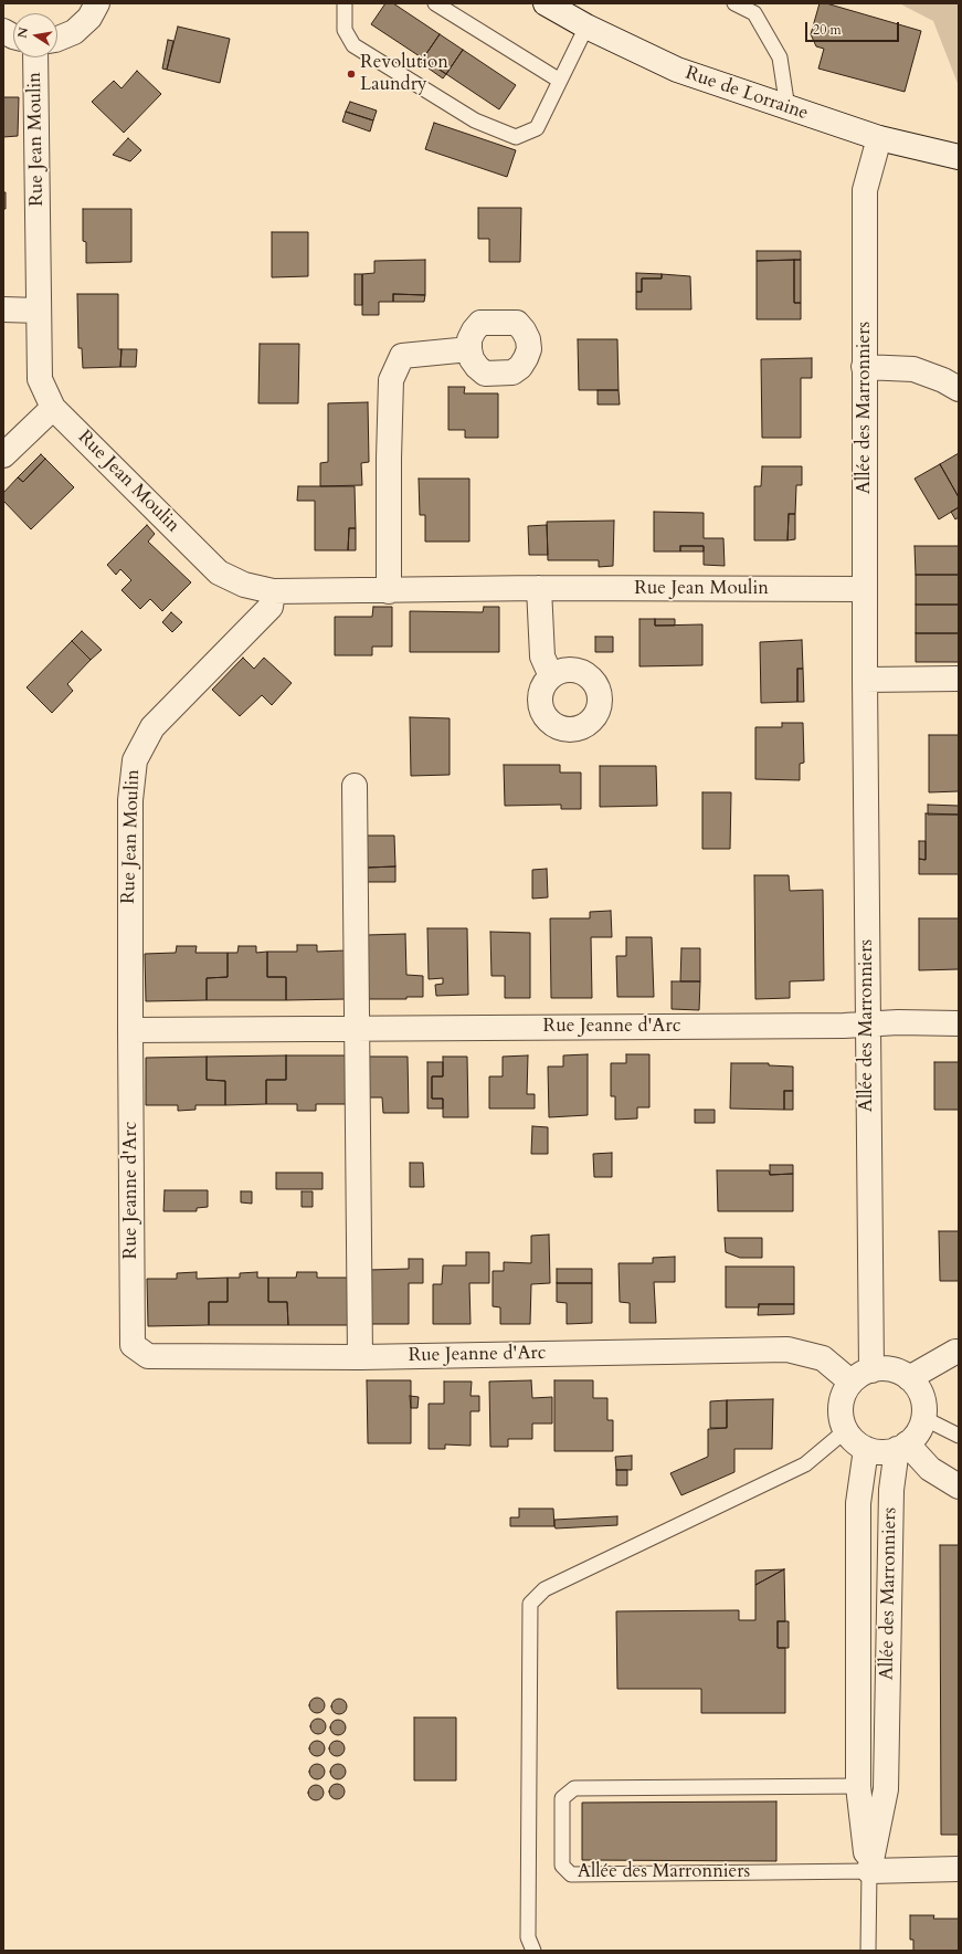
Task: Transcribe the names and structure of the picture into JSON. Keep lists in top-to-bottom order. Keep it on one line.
{"streets":{"street":["Rue de Lorraine","Rue Jean Moulin","Allée des Marronniers","Rue Jeanne d'Arc"]},"crossings":[["Rue de Lorraine","Allée des Marronniers"],["Rue Jean Moulin","Allée des Marronniers"],["Rue Jean Moulin","Rue Jeanne d'Arc"],["Allée des Marronniers","Rue Jeanne d'Arc"]],"places":["Revolution Laundry"],"scale_bar":"20 m","north":"left"}
